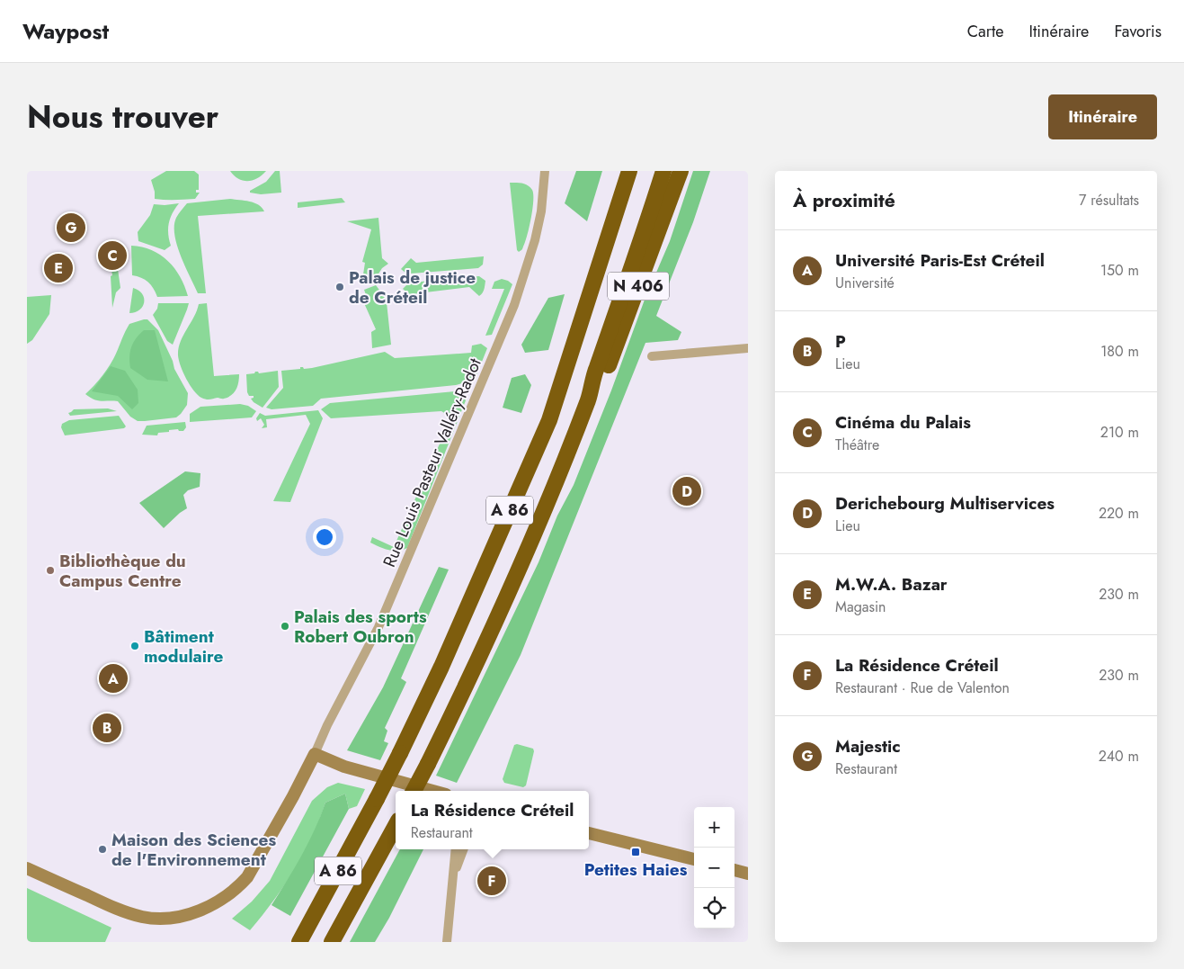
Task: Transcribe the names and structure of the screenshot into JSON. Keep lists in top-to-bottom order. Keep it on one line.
{"streets":{"highway":["N 406","A 86"],"street":["Rue Louis Pasteur Valléry-Radot"]},"crossings":[["N 406","A 86"]],"places":{"other":["Palais de justice de Créteil","Bibliothèque du Campus Centre","Palais des sports Robert Oubron","Bâtiment modulaire","Maison des Sciences de l'Environnement"],"transit":["Petites Haies"]},"page":{"header":"Waypost","nav":["Carte","Itinéraire","Favoris"],"title":"Nous trouver","buttons":"Itinéraire","heading":["À proximité","7 résultats"],"pins":["G","C","E","D","A","B","F"],"list":[{"mark":"A","name":"Université Paris-Est Créteil","note":"Université","value":"150 m"},{"mark":"B","name":"P","note":"Lieu","value":"180 m"},{"mark":"C","name":"Cinéma du Palais","note":"Théâtre","value":"210 m"},{"mark":"D","name":"Derichebourg Multiservices","note":"Lieu","value":"220 m"},{"mark":"E","name":"M.W.A. Bazar","note":"Magasin","value":"230 m"},{"mark":"F","name":"La Résidence Créteil","note":"Restaurant · Rue de Valenton","value":"230 m"},{"mark":"G","name":"Majestic","note":"Restaurant","value":"240 m"}],"popup":["La Résidence Créteil","Restaurant"],"map_buttons":["+","−"]}}
